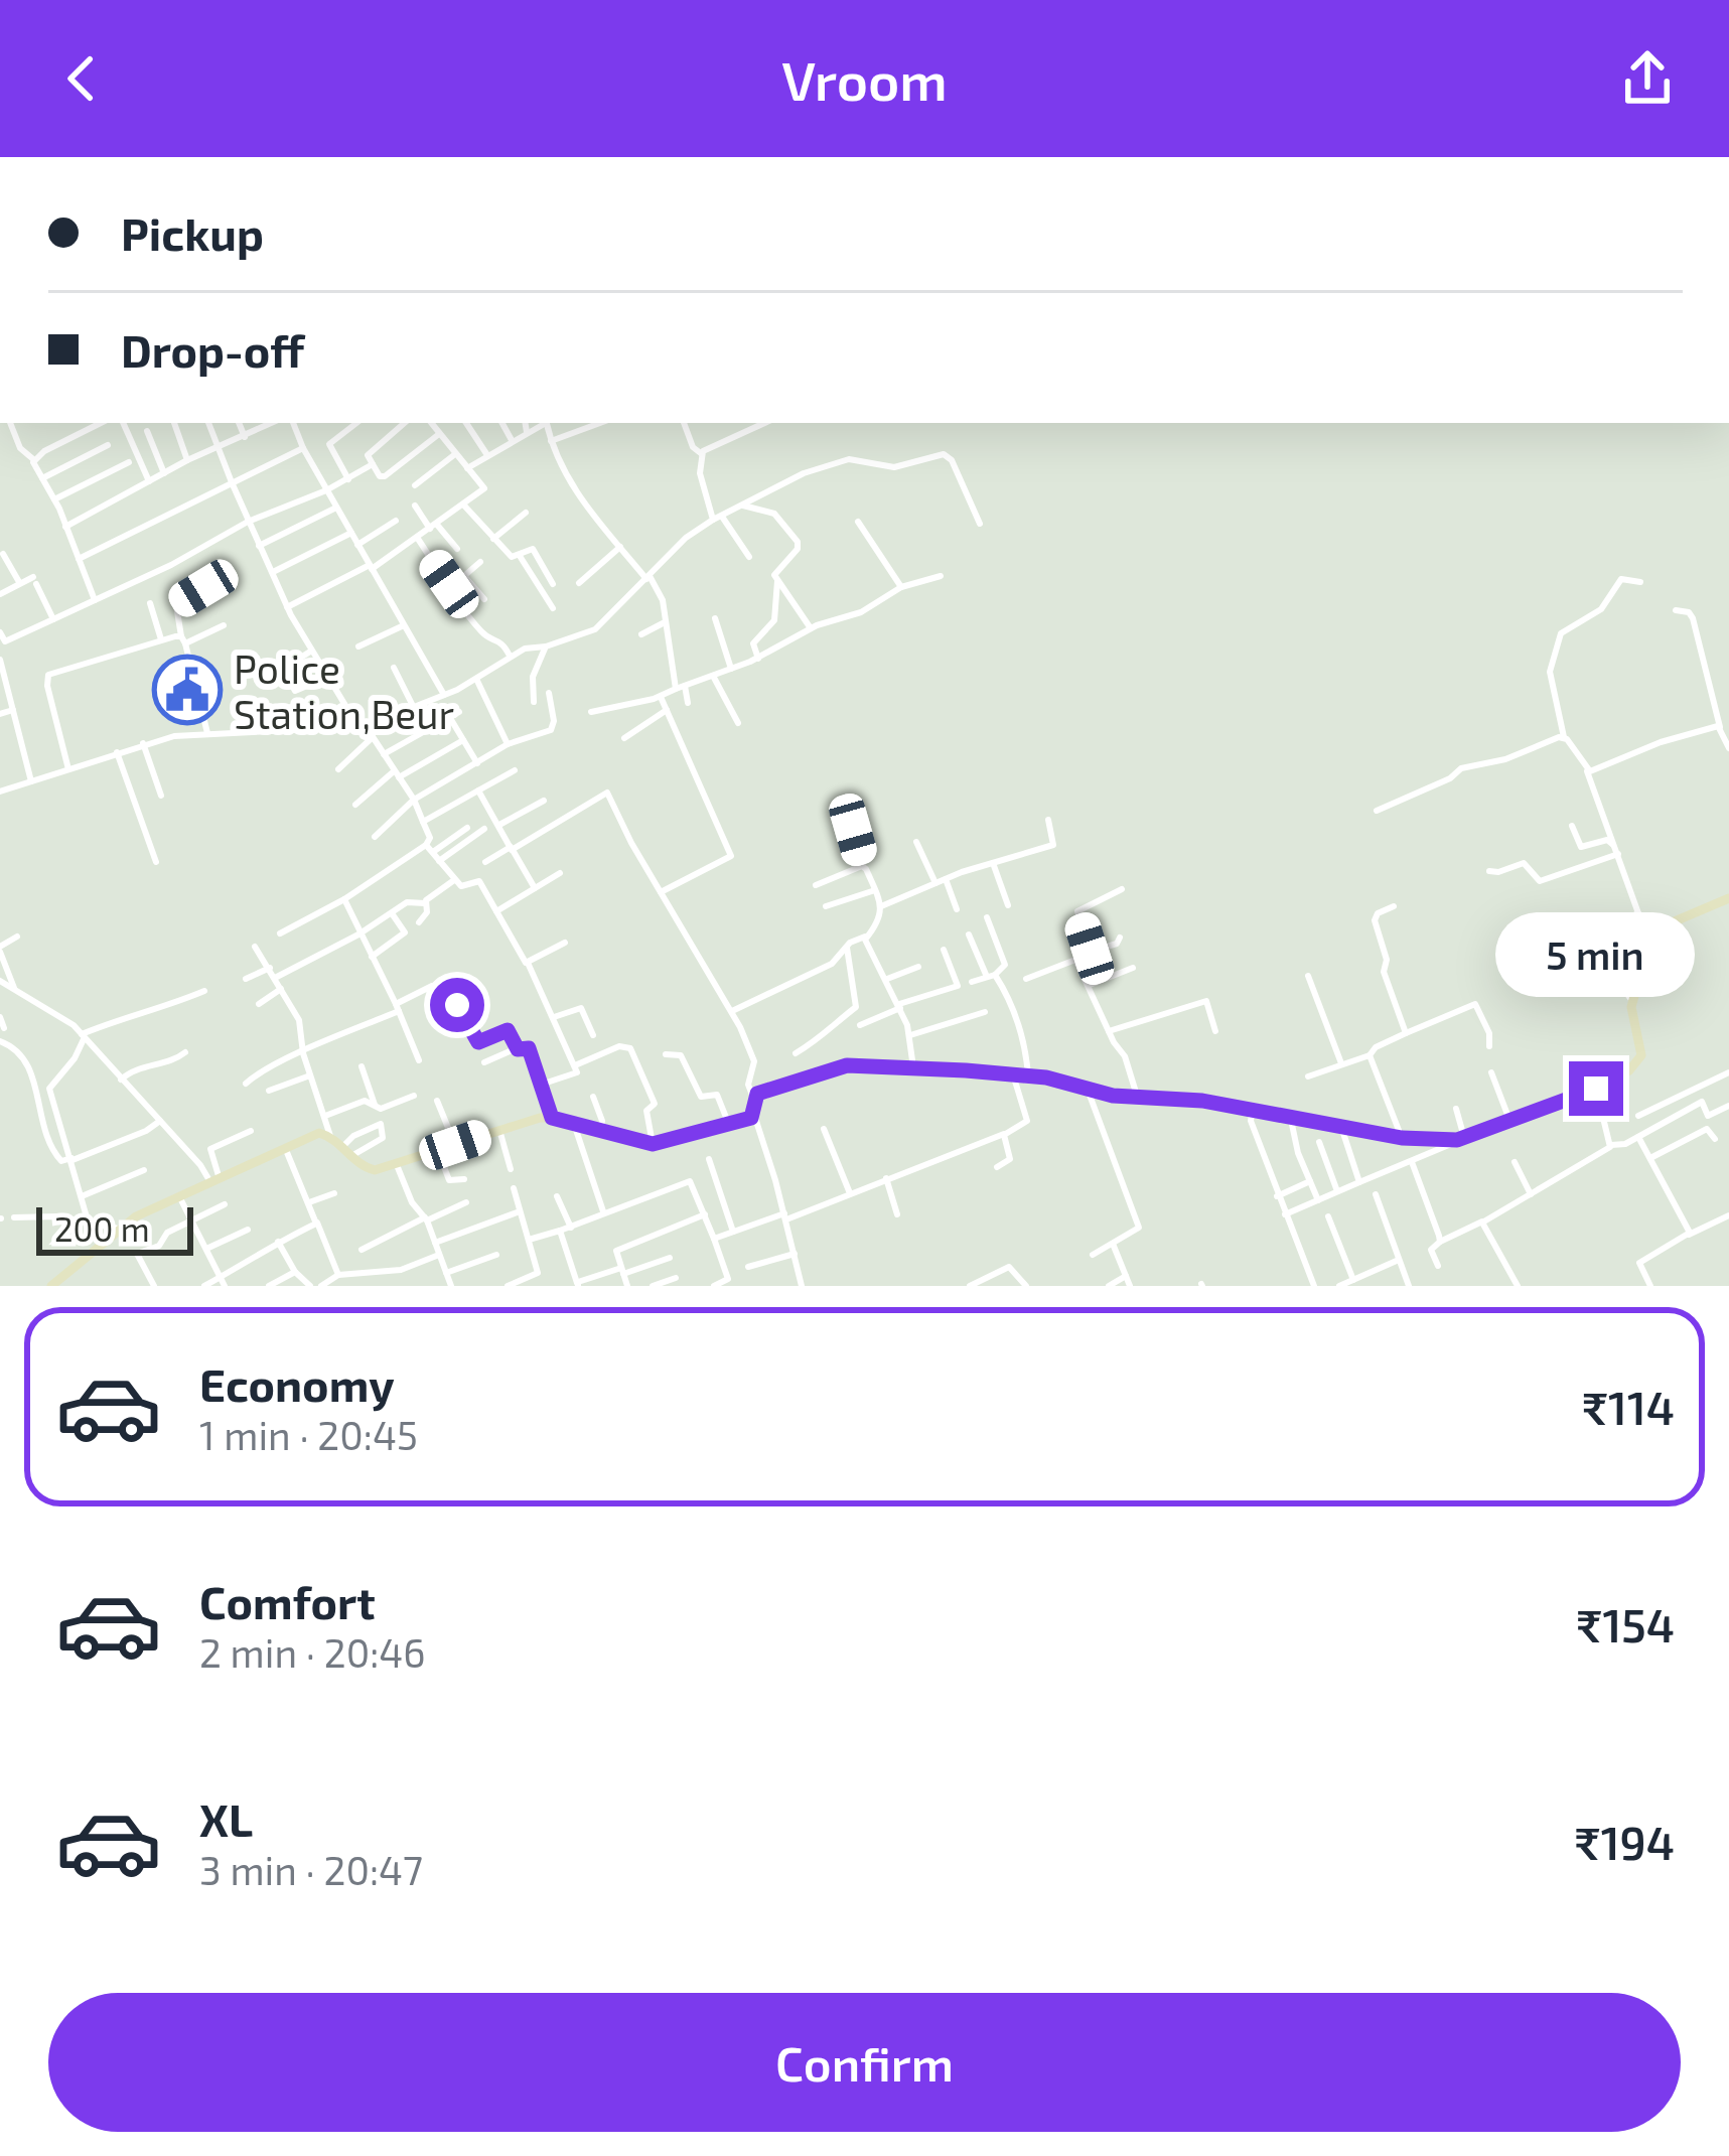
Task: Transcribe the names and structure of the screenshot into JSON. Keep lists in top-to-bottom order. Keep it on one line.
{"places":{"public building":["Police Station,Beur"]},"scale_bar":"200 m","page":{"header":"Vroom","banner":["Pickup","Drop-off"],"bubble":"5 min","scale":"200 m","list":[{"name":"Economy","note":"1 min · 20:45","value":"₹114"},{"name":"Comfort","note":"2 min · 20:46","value":"₹154"},{"name":"XL","note":"3 min · 20:47","value":"₹194"}],"buttons":"Confirm"}}
